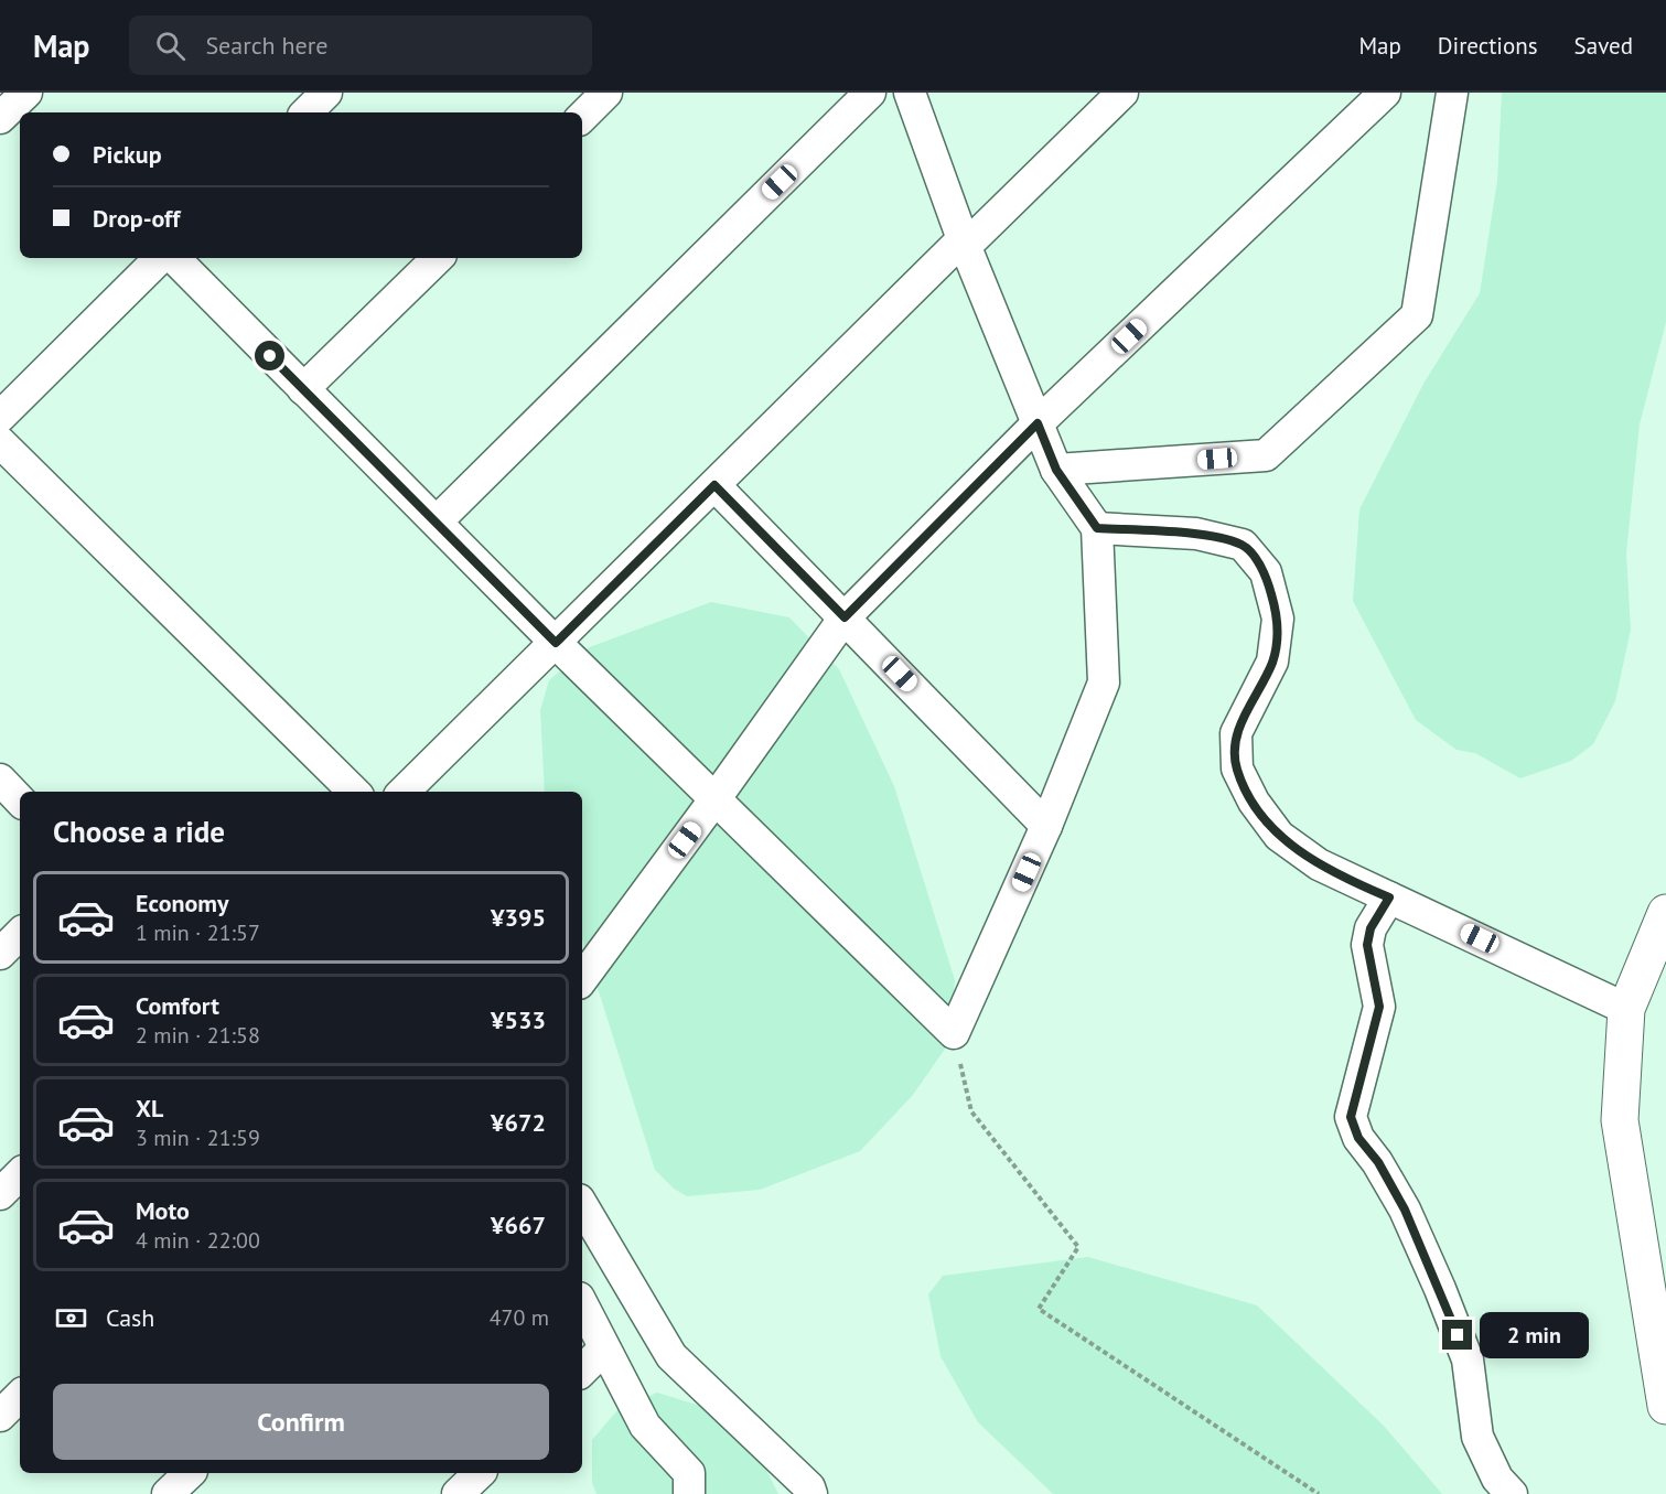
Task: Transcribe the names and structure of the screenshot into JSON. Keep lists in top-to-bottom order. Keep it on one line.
{"page":{"header":"Map","search":"Search here","nav":["Map","Directions","Saved"],"banner":["Pickup","Drop-off"],"heading":"Choose a ride","list":[{"name":"Economy","note":"1 min · 21:57","value":"¥395"},{"name":"Comfort","note":"2 min · 21:58","value":"¥533"},{"name":"XL","note":"3 min · 21:59","value":"¥672"},{"name":"Moto","note":"4 min · 22:00","value":"¥667"}],"pay":["Cash","470 m"],"bubble":"2 min","buttons":"Confirm"}}
